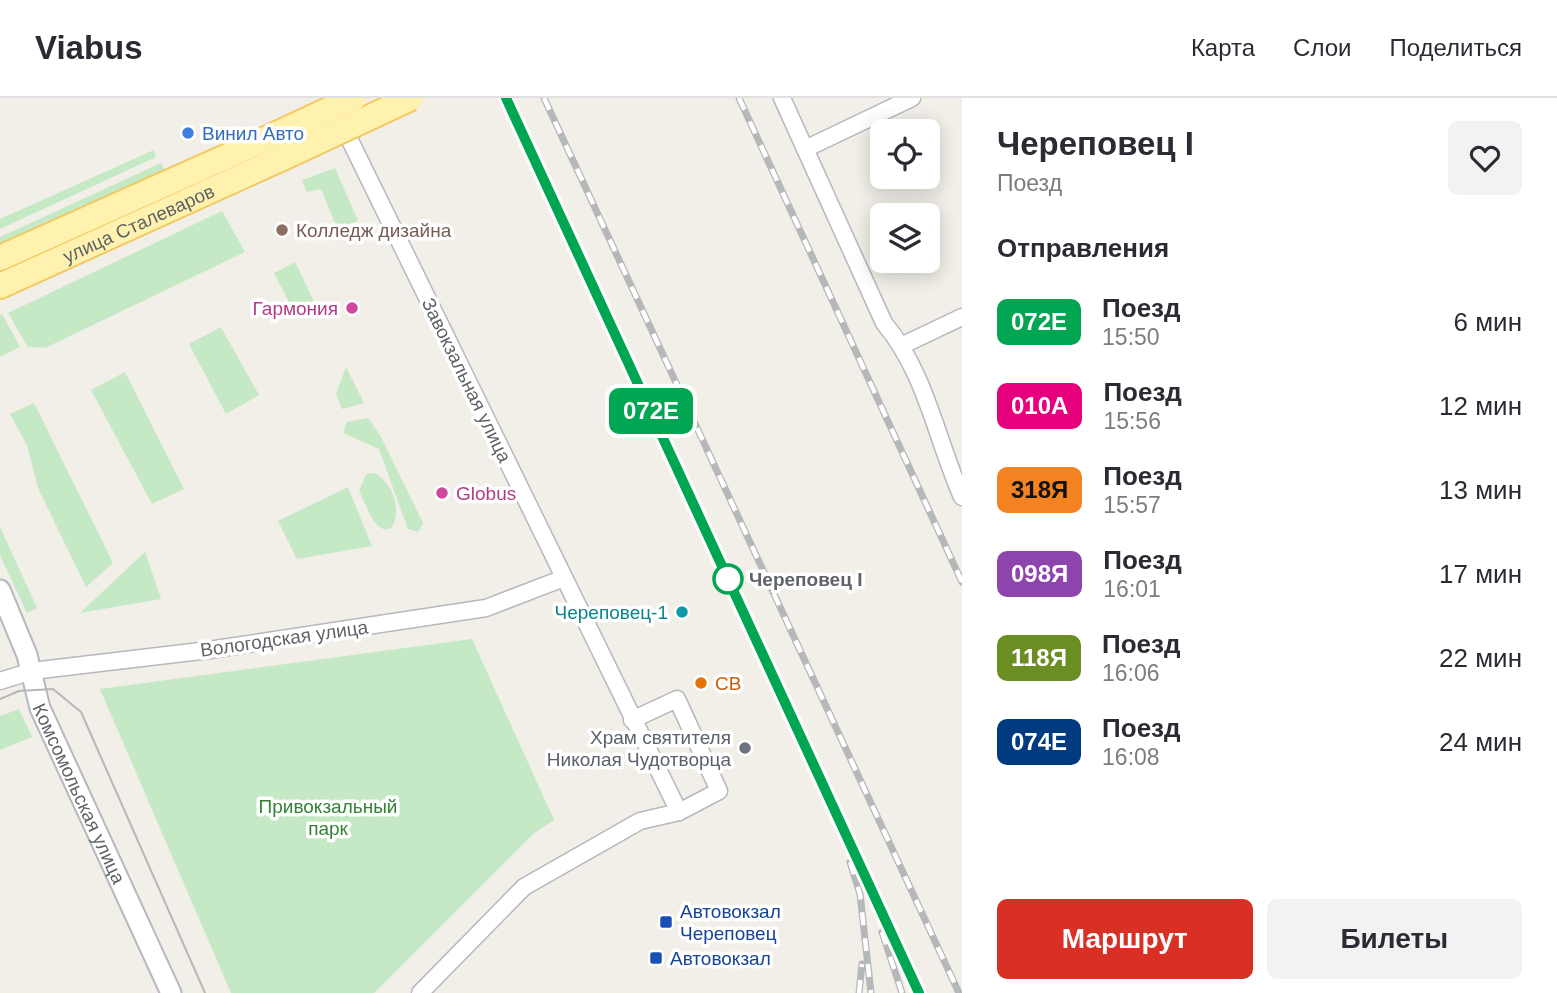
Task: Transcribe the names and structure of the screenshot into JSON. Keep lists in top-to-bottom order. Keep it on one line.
{"streets":{"main road":["улица Сталеваров"],"street":["Завокзальная улица","Вологодская улица","Комсомольская улица"]},"crossings":[["Завокзальная улица","Вологодская улица"],["Вологодская улица","Комсомольская улица"]],"parks":["Привокзальный парк"],"places":{"other":["Винил Авто","Колледж дизайна","Гармония","Globus","Череповец I","Череповец-1","СВ","Храм святителя Николая Чудотворца"],"transit":["Автовокзал Череповец","Автовокзал"]},"page":{"header":"Viabus","nav":["Карта","Слои","Поделиться"],"on_map":"072Е","heading":[["Череповец I","Поезд"],"Отправления"],"list":[{"mark":"072Е","name":"Поезд","note":"15:50","value":"6 мин"},{"mark":"010А","name":"Поезд","note":"15:56","value":"12 мин"},{"mark":"318Я","name":"Поезд","note":"15:57","value":"13 мин"},{"mark":"098Я","name":"Поезд","note":"16:01","value":"17 мин"},{"mark":"118Я","name":"Поезд","note":"16:06","value":"22 мин"},{"mark":"074Е","name":"Поезд","note":"16:08","value":"24 мин"}],"buttons":["Маршрут","Билеты"]}}
